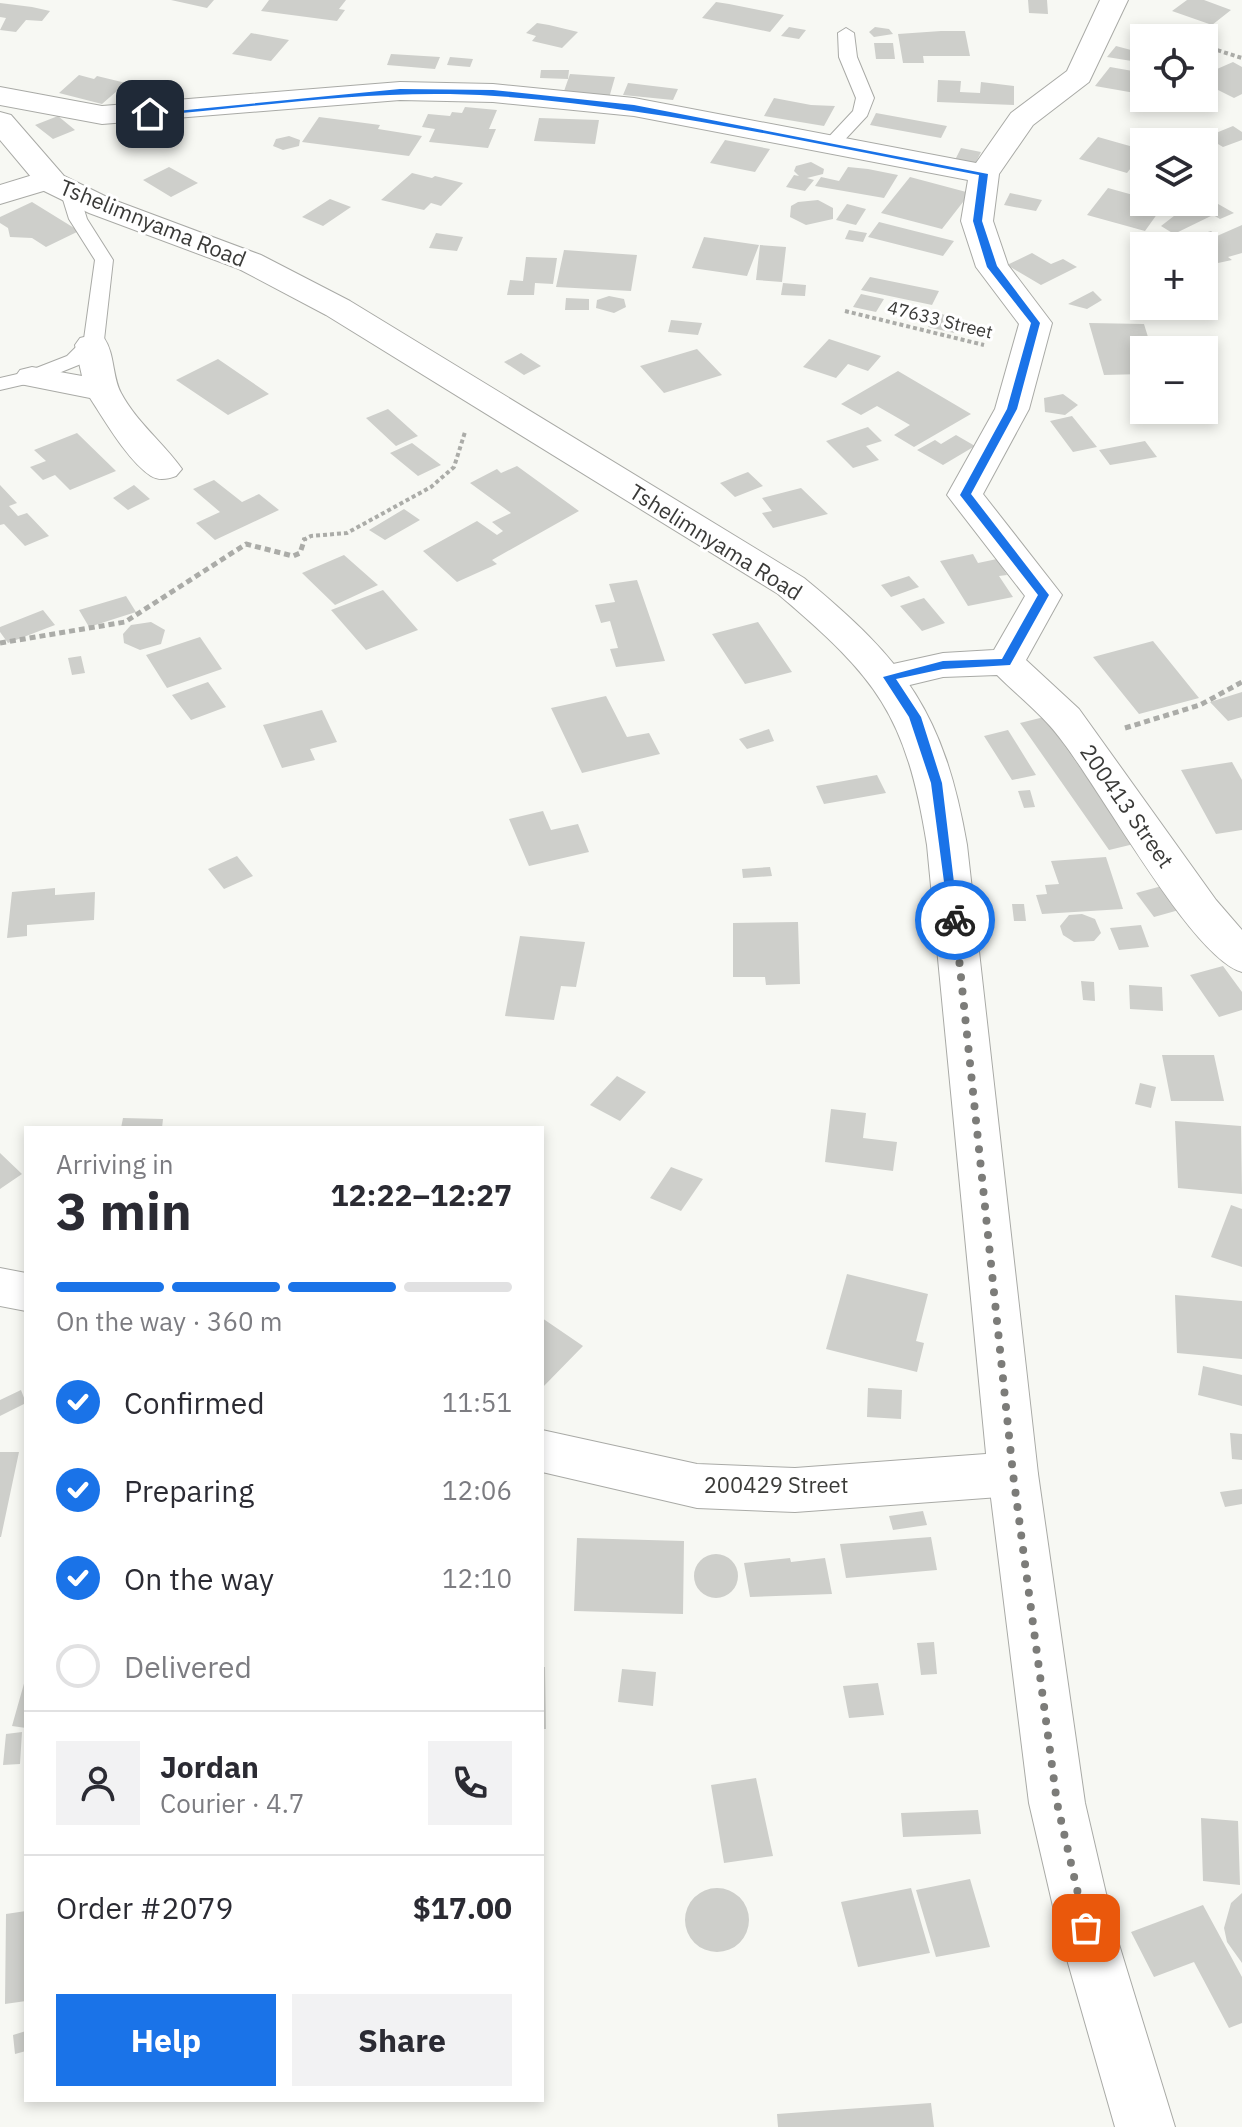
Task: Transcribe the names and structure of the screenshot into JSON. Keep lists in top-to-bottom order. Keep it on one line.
{"streets":{"street":["Tshelimnyama Road","200413 Street","200429 Street"],"path":["47633 Street"]},"crossings":[["Tshelimnyama Road","200429 Street"]],"page":{"map_buttons":["+","−"],"heading":["3 min","Arriving in","12:22–12:27"],"panel":["Jordan","Courier · 4.7","Order #2079","$17.00"],"bar":"On the way · 360 m","list":[["Confirmed","11:51"],["Preparing","12:06"],["On the way","12:10"],"Delivered"],"buttons":["Help","Share"]}}
